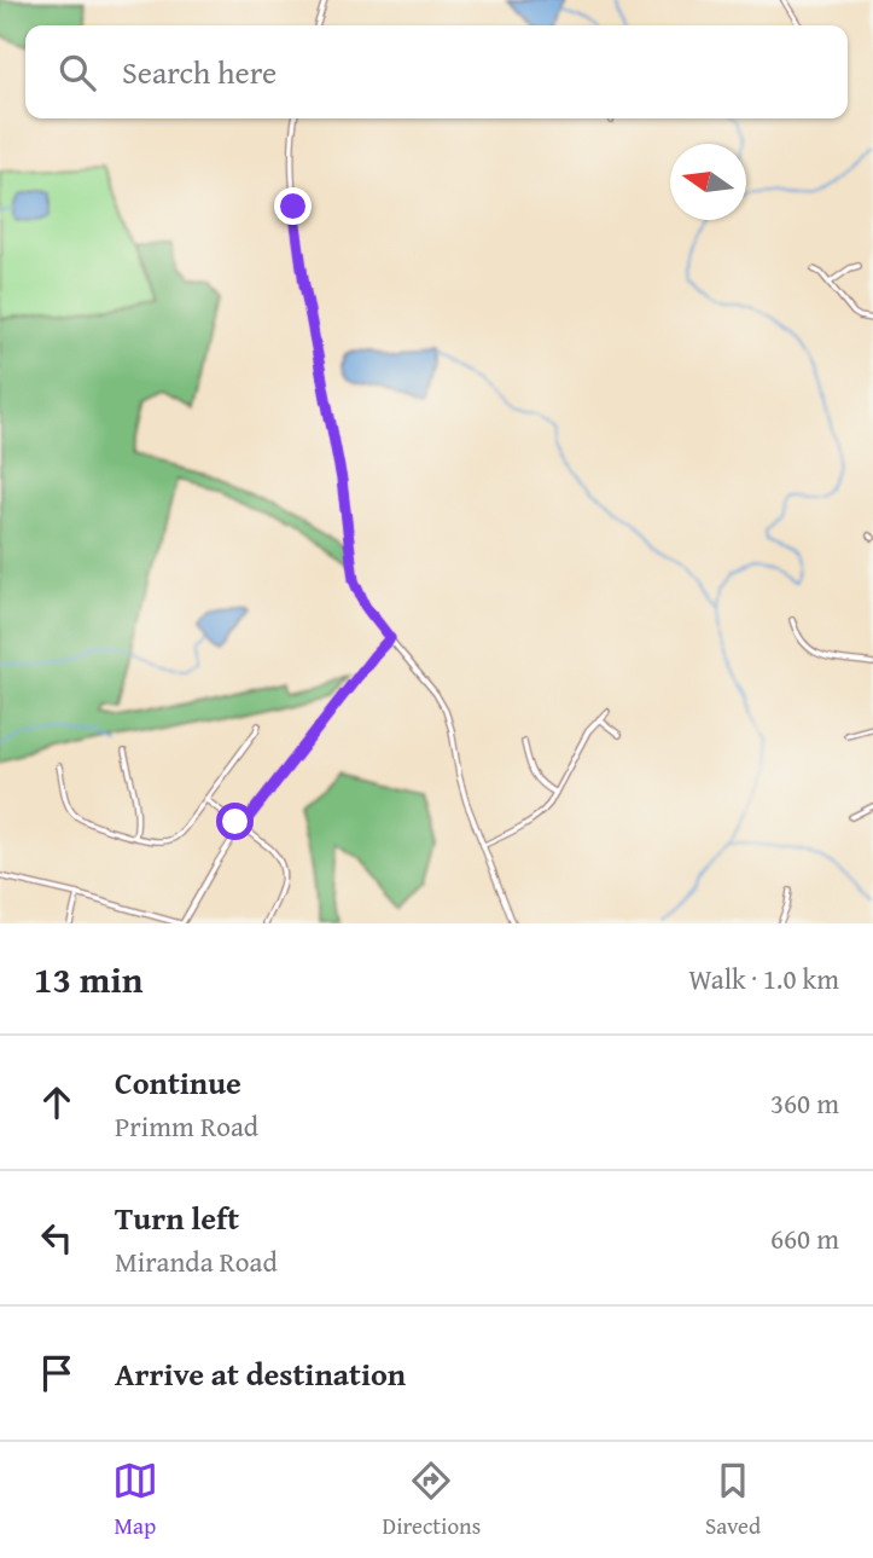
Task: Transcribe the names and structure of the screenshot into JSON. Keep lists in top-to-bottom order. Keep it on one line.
{"north":"left","page":{"search":"Search here","heading":["13 min","Walk · 1.0 km"],"list":[["Continue","Primm Road","360 m"],["Turn left","Miranda Road","660 m"],"Arrive at destination"],"nav":["Map","Directions","Saved"]}}
